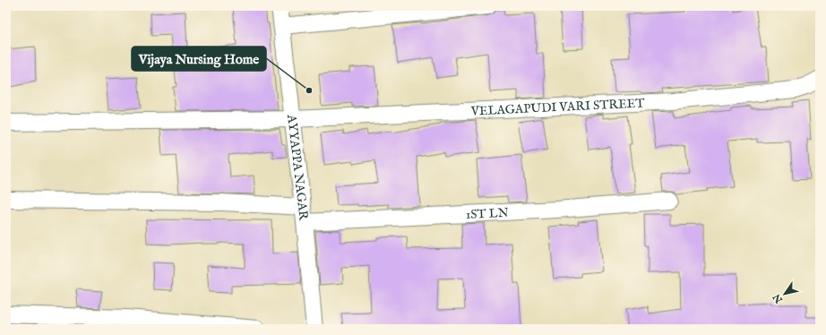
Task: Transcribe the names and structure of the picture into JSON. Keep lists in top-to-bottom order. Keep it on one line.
{"streets":{"street":["VELAGAPUDI VARI STREET","AYYAPPA NAGAR","1ST LN"]},"crossings":[["VELAGAPUDI VARI STREET","AYYAPPA NAGAR"],["AYYAPPA NAGAR","1ST LN"]],"places":["Vijaya Nursing Home"],"north":"bottom left"}
